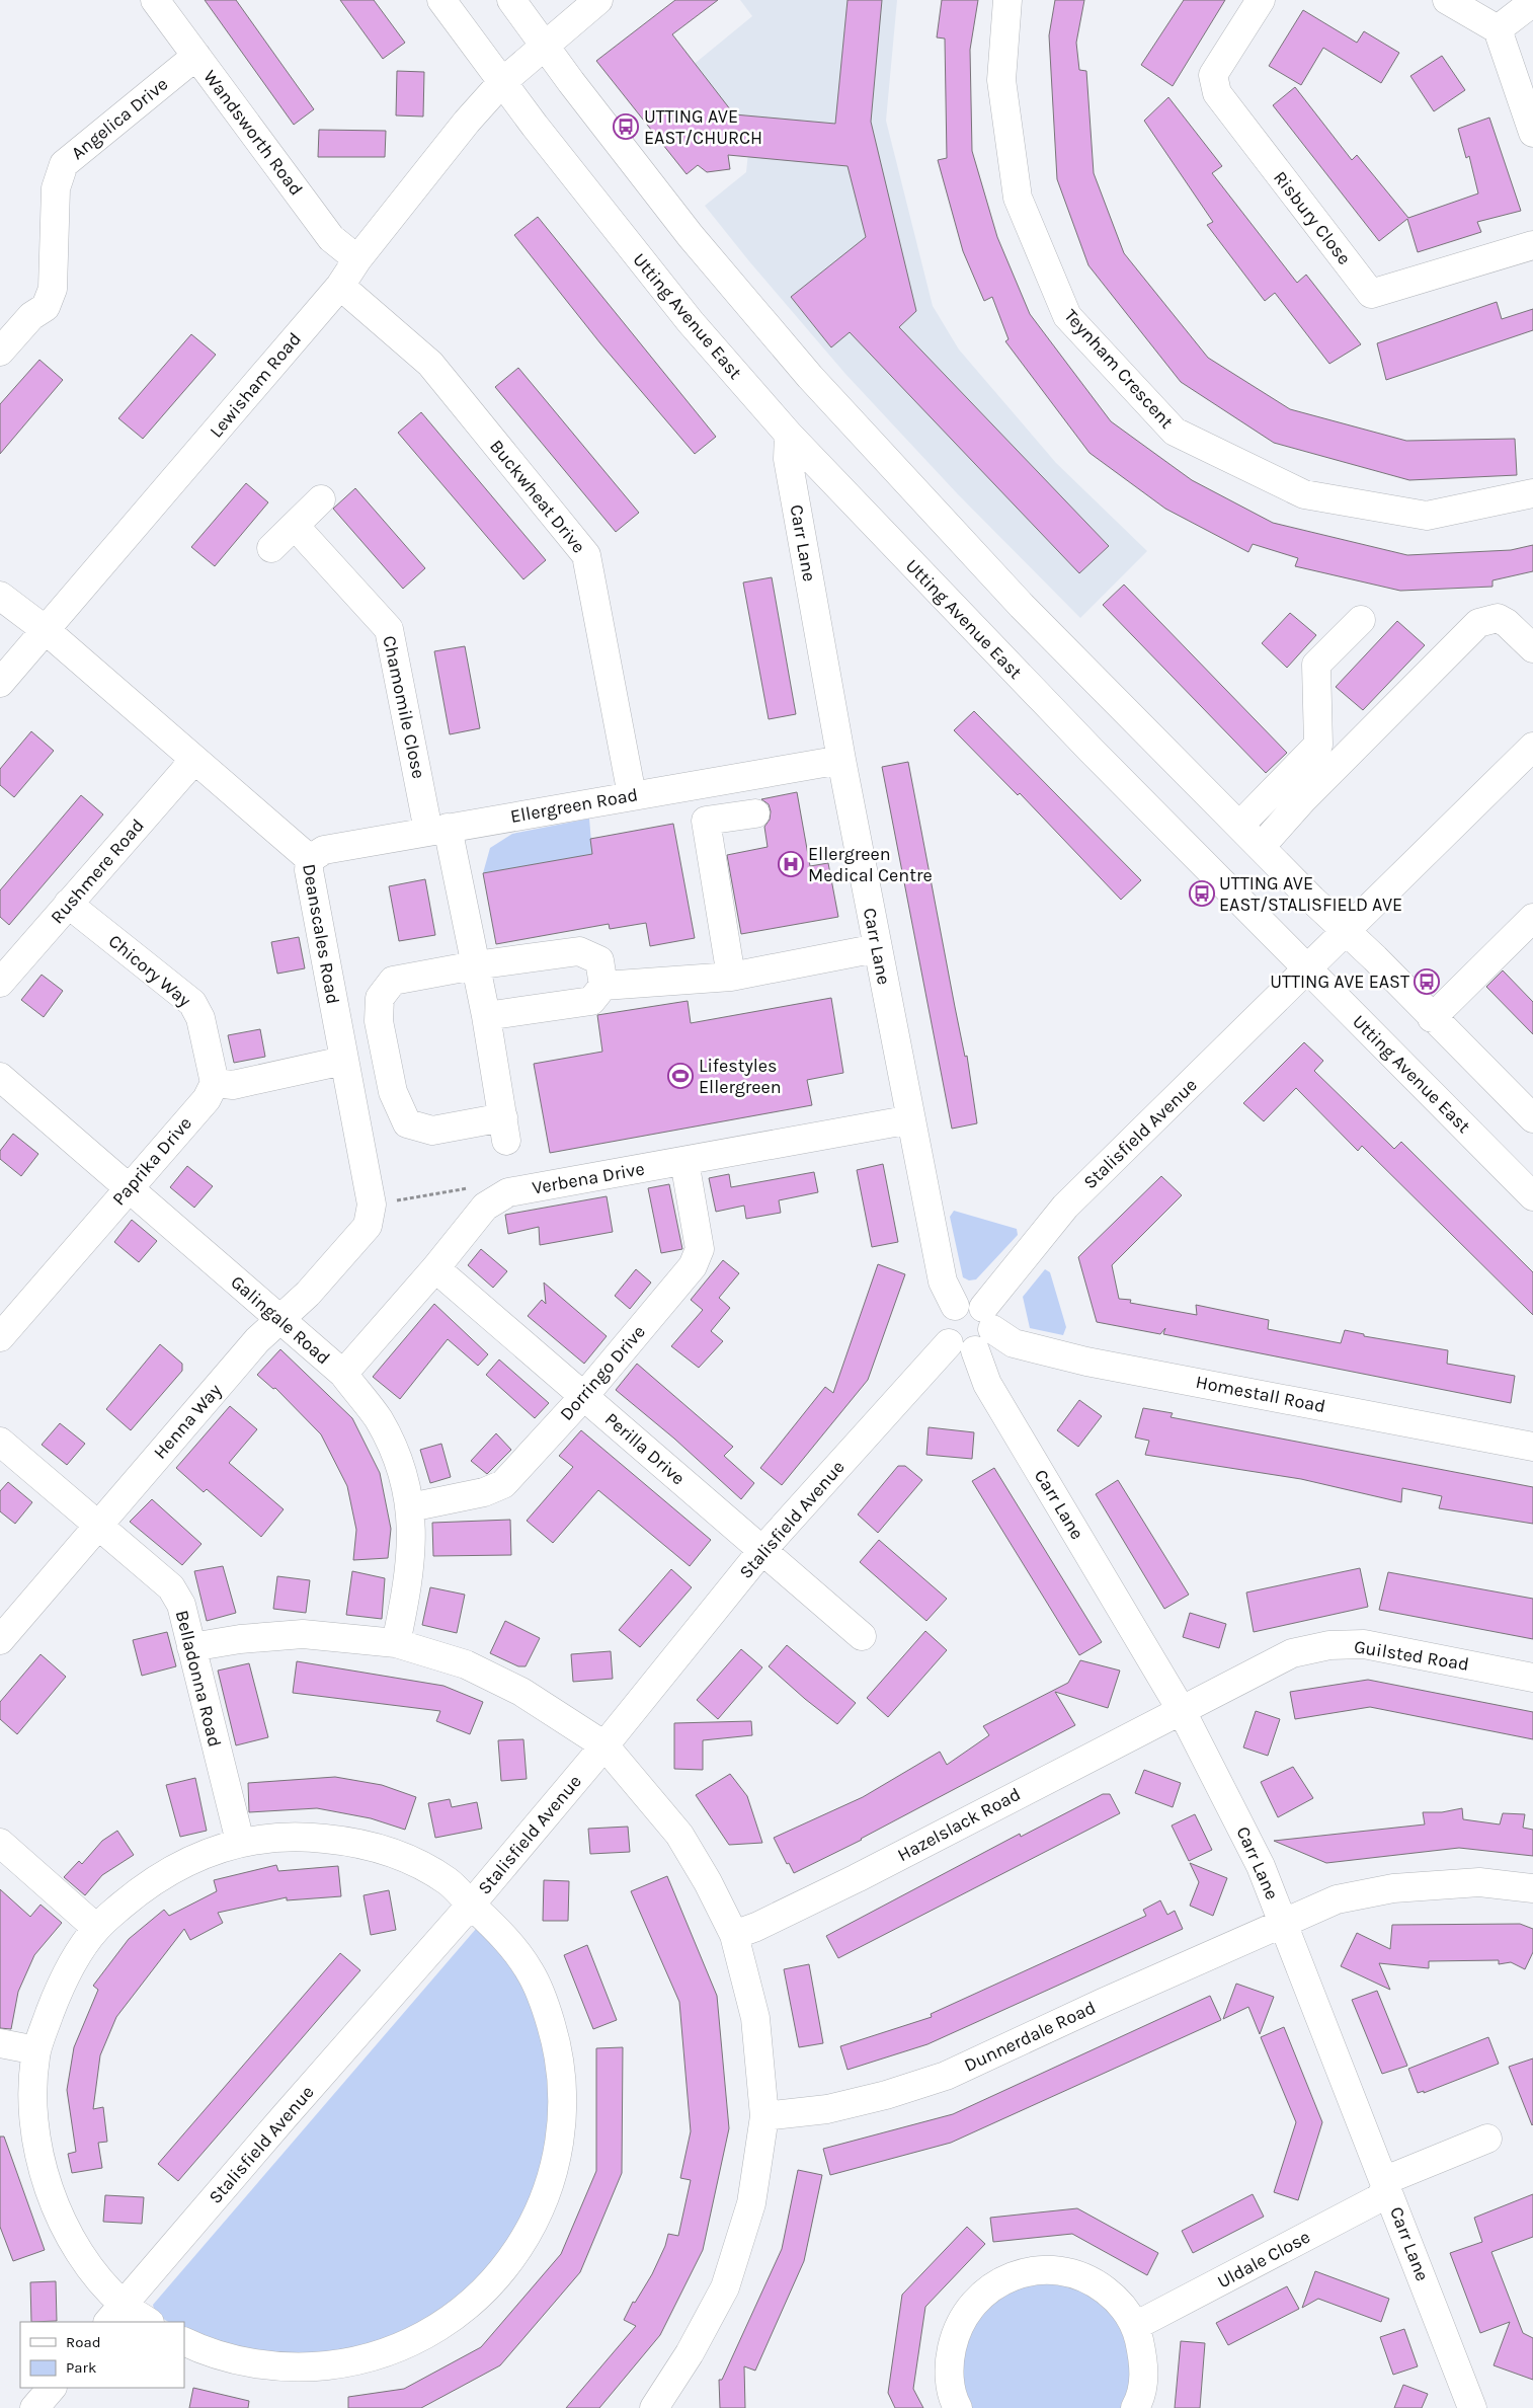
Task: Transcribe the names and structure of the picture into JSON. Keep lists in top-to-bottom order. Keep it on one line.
{"streets":{"street":["Angelica Drive","Wandsworth Road","Risbury Close","Utting Avenue East","Teynham Crescent","Lewisham Road","Buckwheat Drive","Carr Lane","Chamomile Close","Ellergreen Road","Rushmere Road","Deanscales Road","Chicory Way","Stalisfield Avenue","Paprika Drive","Verbena Drive","Galingale Road","Dorringo Drive","Homestall Road","Henna Way","Perilla Drive","Guilsted Road","Belladonna Road","Hazelslack Road","Dunnerdale Road","Uldale Close"]},"crossings":[["Angelica Drive","Wandsworth Road"],["Wandsworth Road","Lewisham Road"],["Utting Avenue East","Lewisham Road"],["Utting Avenue East","Carr Lane"],["Utting Avenue East","Stalisfield Avenue"],["Lewisham Road","Buckwheat Drive"],["Lewisham Road","Deanscales Road"],["Buckwheat Drive","Ellergreen Road"],["Carr Lane","Ellergreen Road"],["Carr Lane","Stalisfield Avenue"],["Carr Lane","Verbena Drive"],["Carr Lane","Homestall Road"],["Carr Lane","Guilsted Road"],["Carr Lane","Hazelslack Road"],["Carr Lane","Dunnerdale Road"],["Carr Lane","Uldale Close"],["Chamomile Close","Ellergreen Road"],["Ellergreen Road","Deanscales Road"],["Rushmere Road","Deanscales Road"],["Rushmere Road","Chicory Way"],["Deanscales Road","Galingale Road"],["Deanscales Road","Henna Way"],["Chicory Way","Paprika Drive"],["Stalisfield Avenue","Homestall Road"],["Stalisfield Avenue","Perilla Drive"],["Paprika Drive","Galingale Road"],["Verbena Drive","Galingale Road"],["Verbena Drive","Dorringo Drive"],["Verbena Drive","Perilla Drive"],["Galingale Road","Dorringo Drive"],["Galingale Road","Henna Way"],["Dorringo Drive","Perilla Drive"],["Henna Way","Belladonna Road"],["Guilsted Road","Hazelslack Road"]],"places":{"bus stop":["UTTING AVE EAST/CHURCH","UTTING AVE EAST/STALISFIELD AVE","UTTING AVE EAST"],"hospital":["Ellergreen Medical Centre"],"sports":["Lifestyles Ellergreen"]},"legend":["Road","Park"]}
